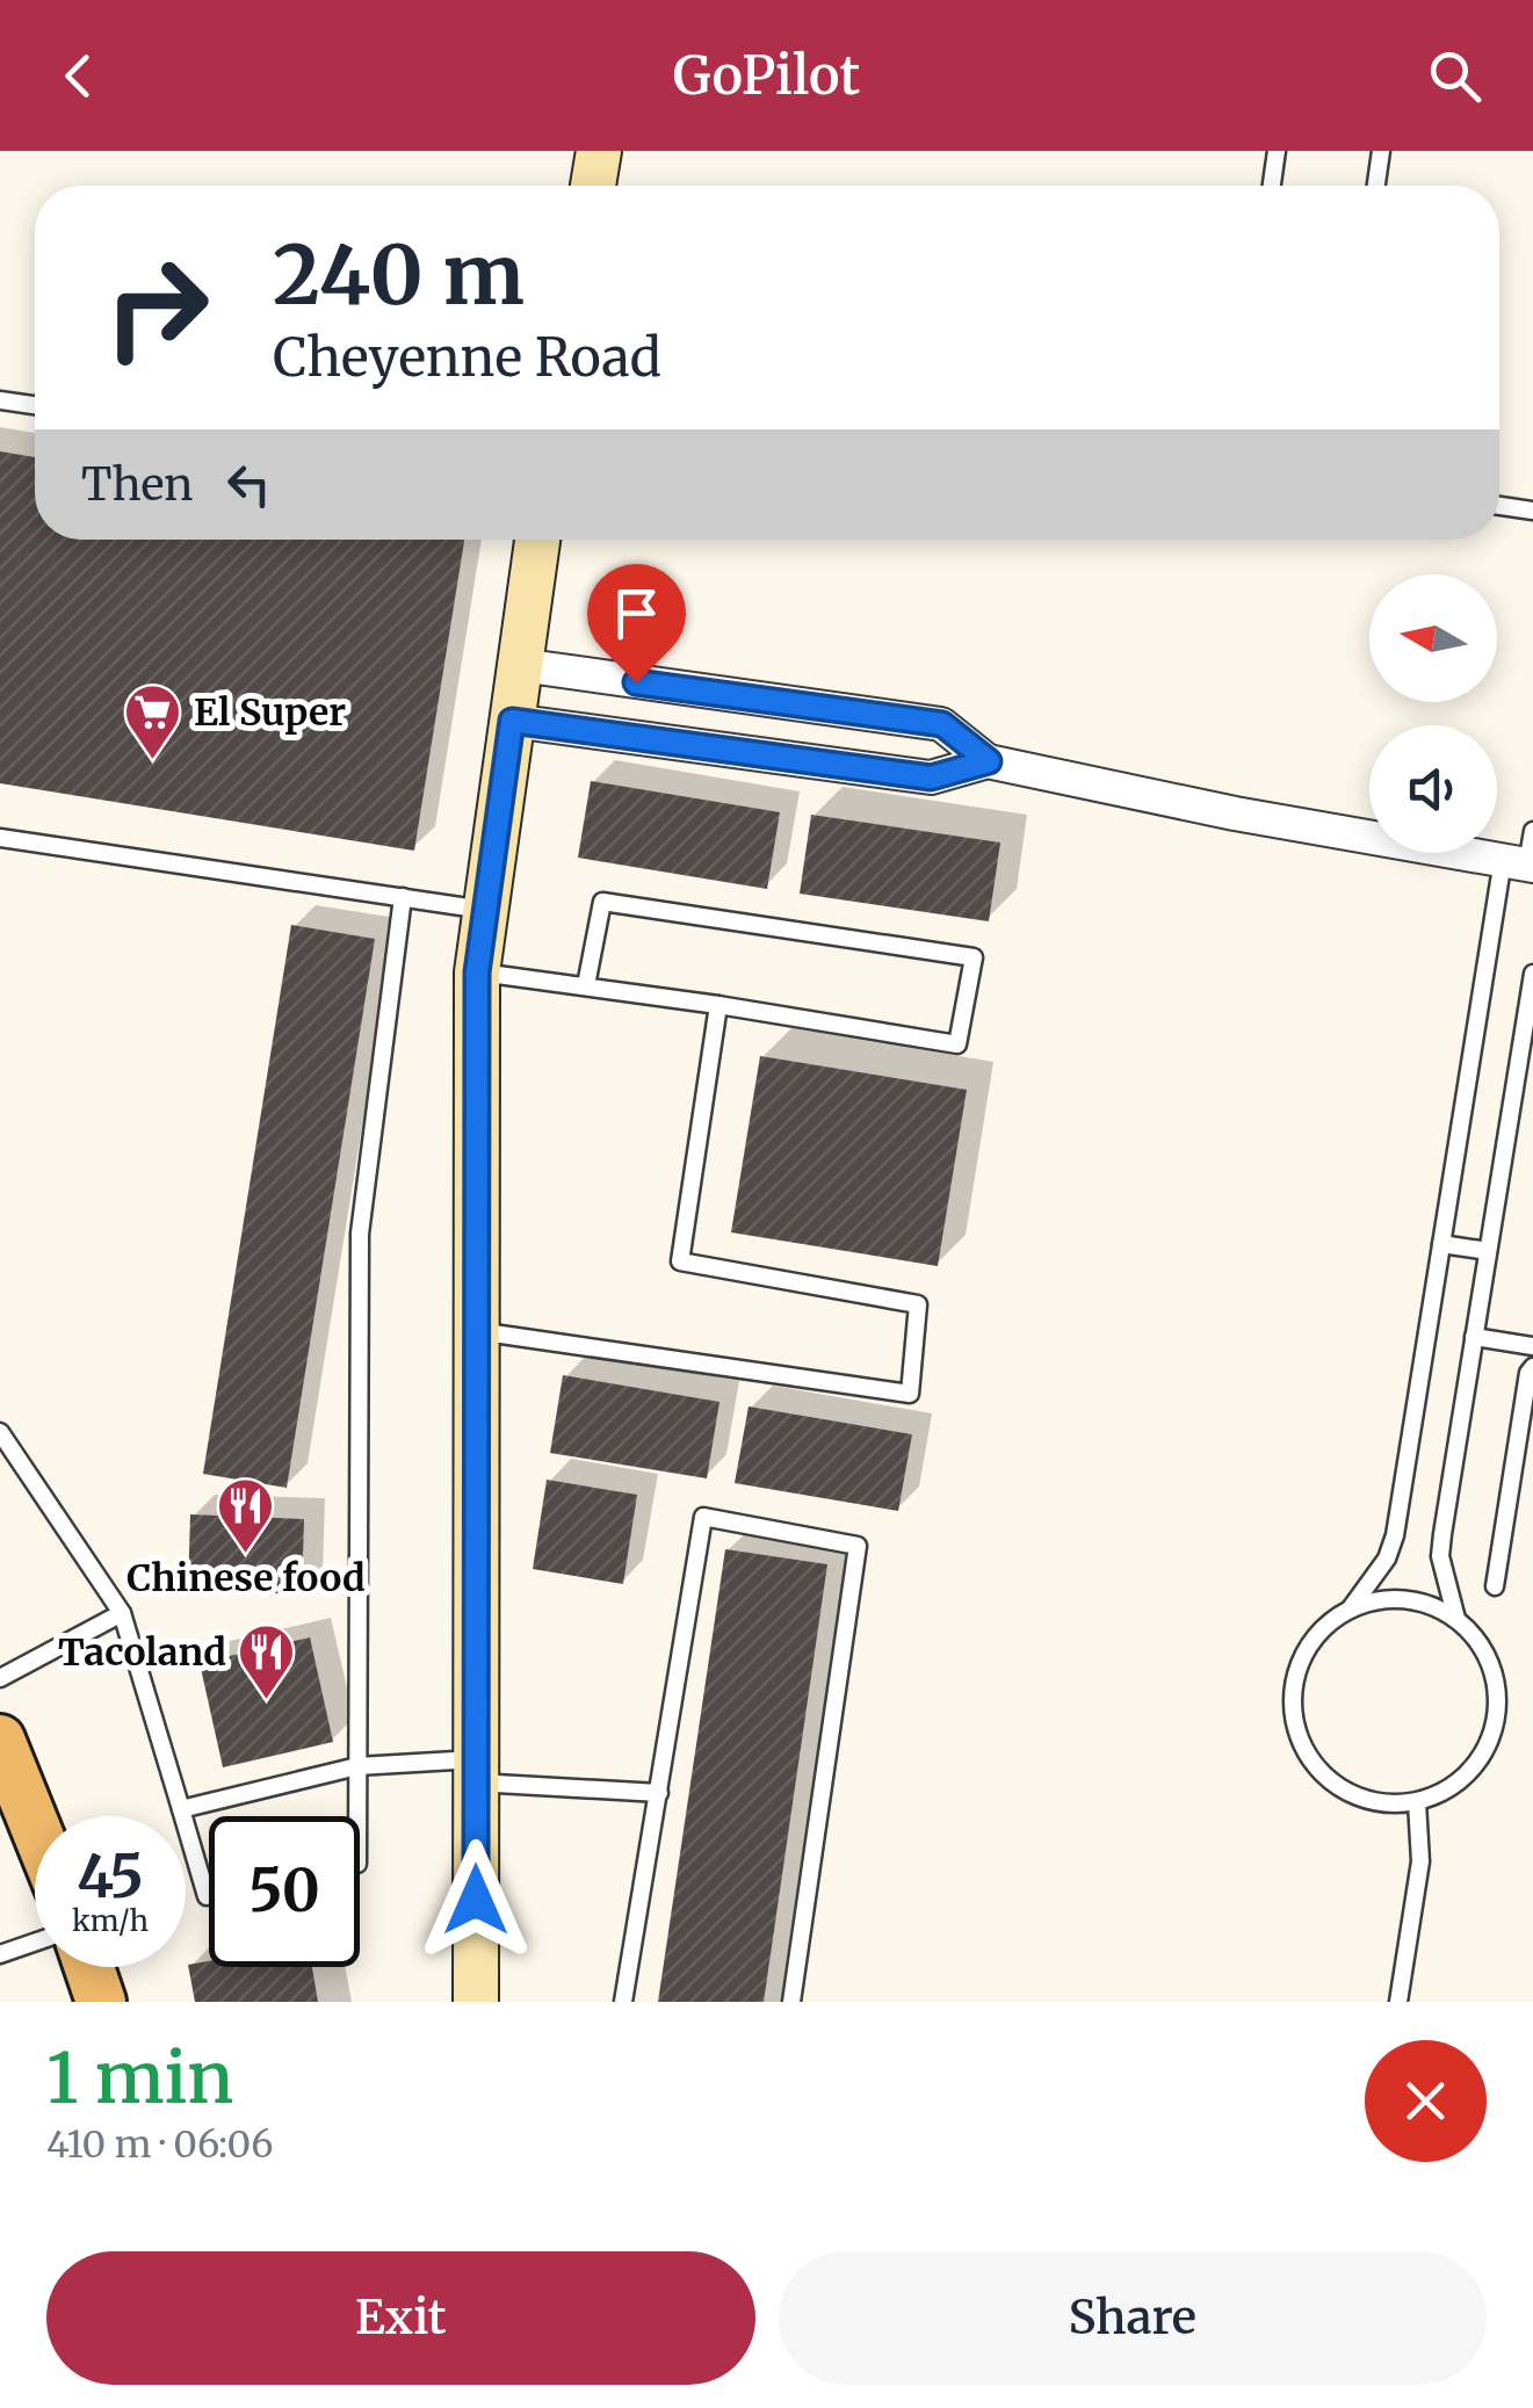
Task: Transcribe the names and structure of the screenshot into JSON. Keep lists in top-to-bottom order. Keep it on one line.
{"places":{"supermarket":["El Super"],"restaurant":["Chinese food","Tacoland"]},"north":"left","page":{"header":"GoPilot","turn":["240 m","Cheyenne Road"],"then":"Then","speed":"45 km/h","limit":"50","heading":["1 min","410 m · 06:06"],"buttons":["Exit","Share"]}}
